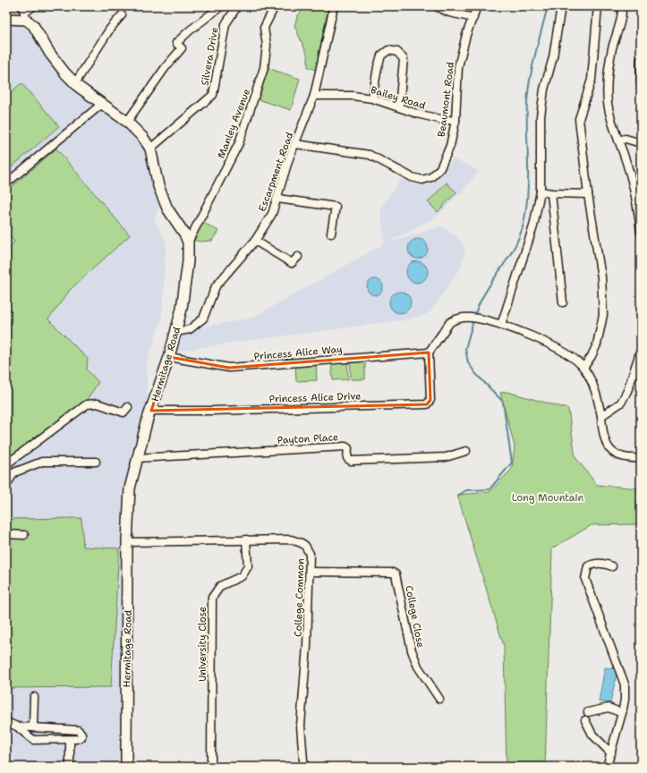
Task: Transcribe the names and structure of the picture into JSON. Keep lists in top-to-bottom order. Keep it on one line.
{"streets":{"street":["Silvera Drive","Bailey Road","Beaumont Road","Manley Avenue","Escarpment Road","Princess Alice Way","Hermitage Road","Princess Alice Drive","Payton Place","College Common","College Close","University Close"]},"crossings":[["Silvera Drive","Hermitage Road"],["Bailey Road","Beaumont Road"],["Bailey Road","Escarpment Road"],["Beaumont Road","Escarpment Road"],["Manley Avenue","Hermitage Road"],["Escarpment Road","Hermitage Road"],["Princess Alice Way","Hermitage Road"],["Princess Alice Way","Princess Alice Drive"],["Hermitage Road","Princess Alice Drive"],["Hermitage Road","Payton Place"],["Hermitage Road","College Common"],["College Common","College Close"],["College Common","University Close"]],"parks":["Long Mountain"]}
